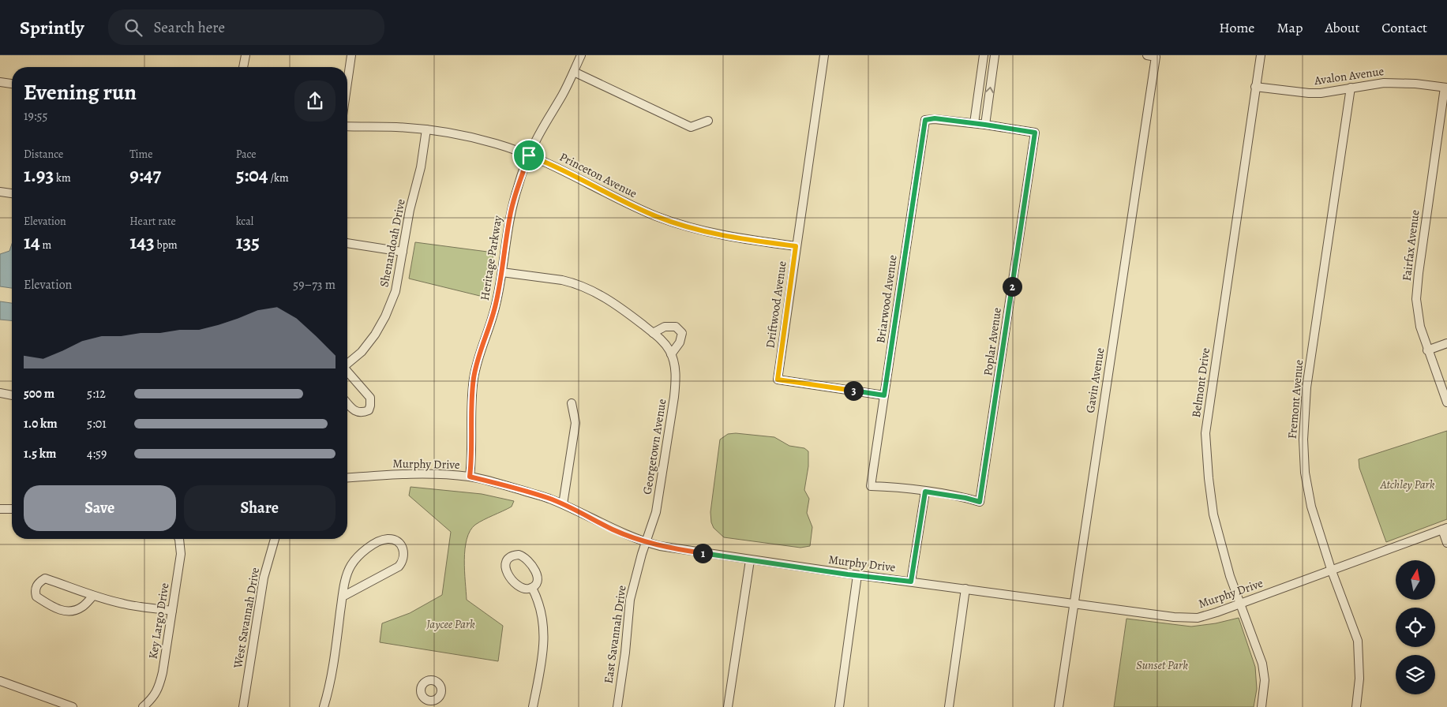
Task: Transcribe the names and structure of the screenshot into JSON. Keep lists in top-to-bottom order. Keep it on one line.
{"streets":{"street":["Avalon Avenue","Princeton Avenue","Shenandoah Drive","Fairfax Avenue","Heritage Parkway","Briarwood Avenue","Driftwood Avenue","Poplar Avenue","Gavin Avenue","Belmont Drive","Fremont Avenue","Georgetown Avenue","Murphy Drive","West Savannah Drive","Key Largo Drive","East Savannah Drive"]},"crossings":[["Avalon Avenue","Fairfax Avenue"],["Avalon Avenue","Belmont Drive"],["Avalon Avenue","Fremont Avenue"],["Princeton Avenue","Shenandoah Drive"],["Princeton Avenue","Heritage Parkway"],["Princeton Avenue","Driftwood Avenue"],["Heritage Parkway","Georgetown Avenue"],["Heritage Parkway","Murphy Drive"],["Briarwood Avenue","Driftwood Avenue"],["Briarwood Avenue","Poplar Avenue"],["Gavin Avenue","Murphy Drive"],["Belmont Drive","Murphy Drive"],["Fremont Avenue","Murphy Drive"],["Georgetown Avenue","Murphy Drive"],["Georgetown Avenue","East Savannah Drive"],["Murphy Drive","East Savannah Drive"]],"parks":["Atchley Park","Jaycee Park","Sunset Park"],"north":"top","page":{"header":"Sprintly","search":"Search here","nav":["Home","Map","About","Contact"],"heading":["Evening run","19:55"],"stats":[["Distance","1.93 km"],["Time","9:47"],["Pace","5:04 /km"],["Elevation","14 m"],["Heart rate","143 bpm"],["kcal","135"]],"chart":["Elevation","59–73 m"],"pins":["2","3","1"],"list":[{"name":"500 m","note":"5:12"},{"name":"1.0 km","note":"5:01"},{"name":"1.5 km","note":"4:59"}],"buttons":["Save","Share"]}}
